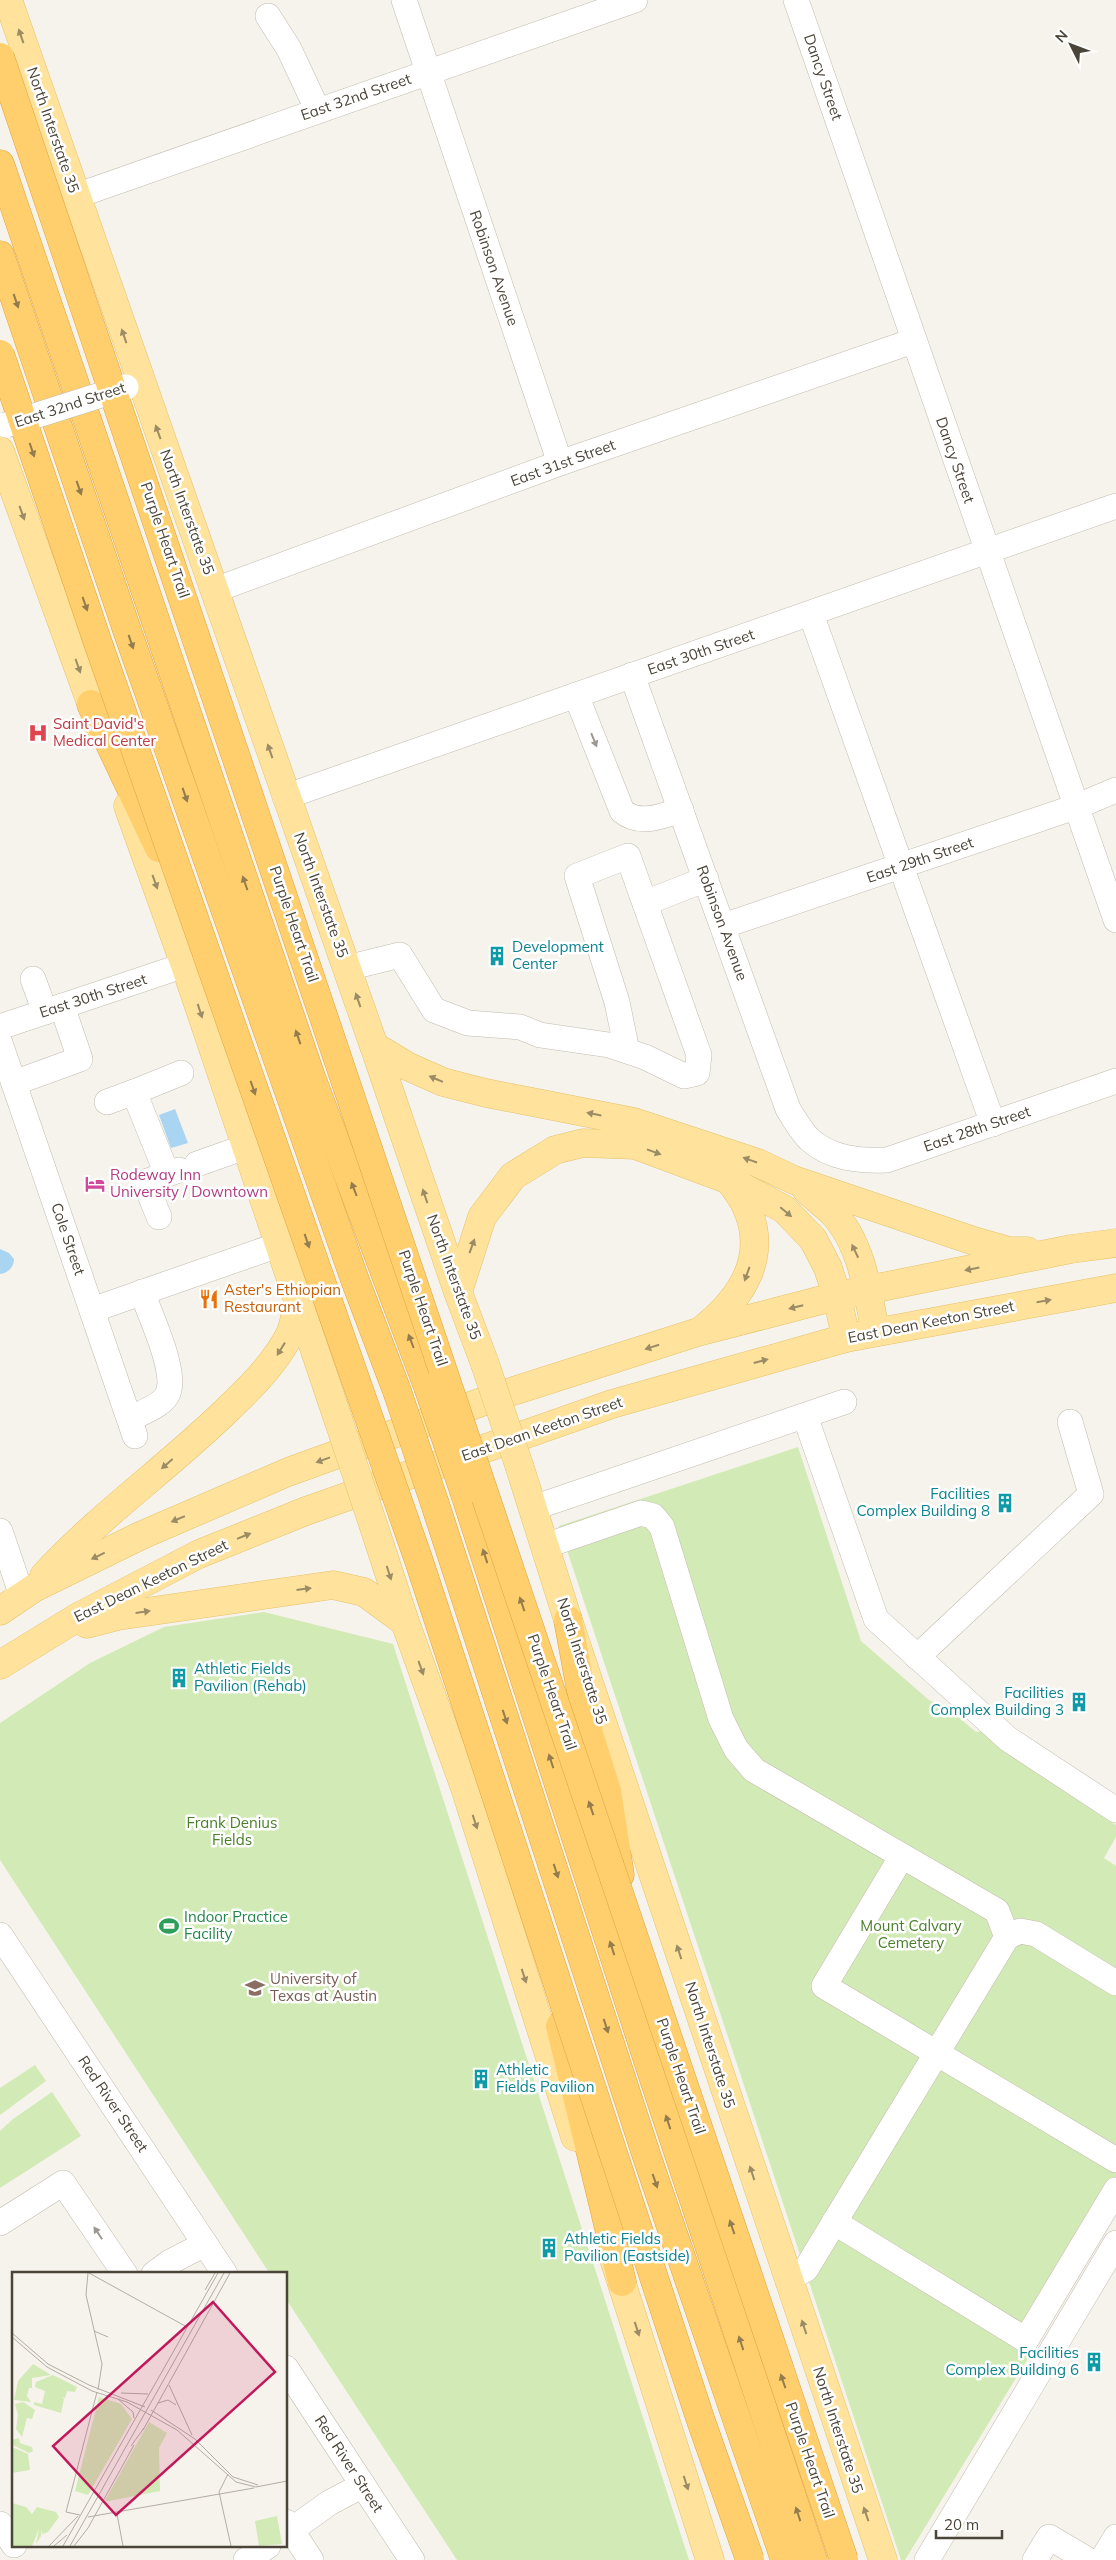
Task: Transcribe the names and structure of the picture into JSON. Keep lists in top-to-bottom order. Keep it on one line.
{"streets":{"highway":["Purple Heart Trail"],"main road":["North Interstate 35","East Dean Keeton Street"],"street":["Dancy Street","East 32nd Street","Robinson Avenue","East 31st Street","East 30th Street","East 29th Street","East 28th Street","Cole Street","Red River Street"]},"crossings":[["Dancy Street","East 31st Street"],["Dancy Street","East 30th Street"],["Dancy Street","East 29th Street"],["East 32nd Street","North Interstate 35"],["East 32nd Street","Robinson Avenue"],["North Interstate 35","East 31st Street"],["North Interstate 35","East 30th Street"],["Robinson Avenue","East 31st Street"],["Robinson Avenue","East 30th Street"],["Robinson Avenue","East 29th Street"],["Robinson Avenue","East 28th Street"]],"parks":["Frank Denius Fields","Mount Calvary Cemetery"],"places":{"hospital":["Saint David's Medical Center"],"building":["Development Center","Facilities Complex Building 8","Athletic Fields Pavilion (Rehab)","Facilities Complex Building 3","Athletic Fields Pavilion","Athletic Fields Pavilion (Eastside)","Facilities Complex Building 6"],"hotel":["Rodeway Inn University / Downtown"],"restaurant":["Aster's Ethiopian Restaurant"],"sports":["Indoor Practice Facility"],"school or university":["University of Texas at Austin"]},"scale_bar":"20 m","north":"top left"}
